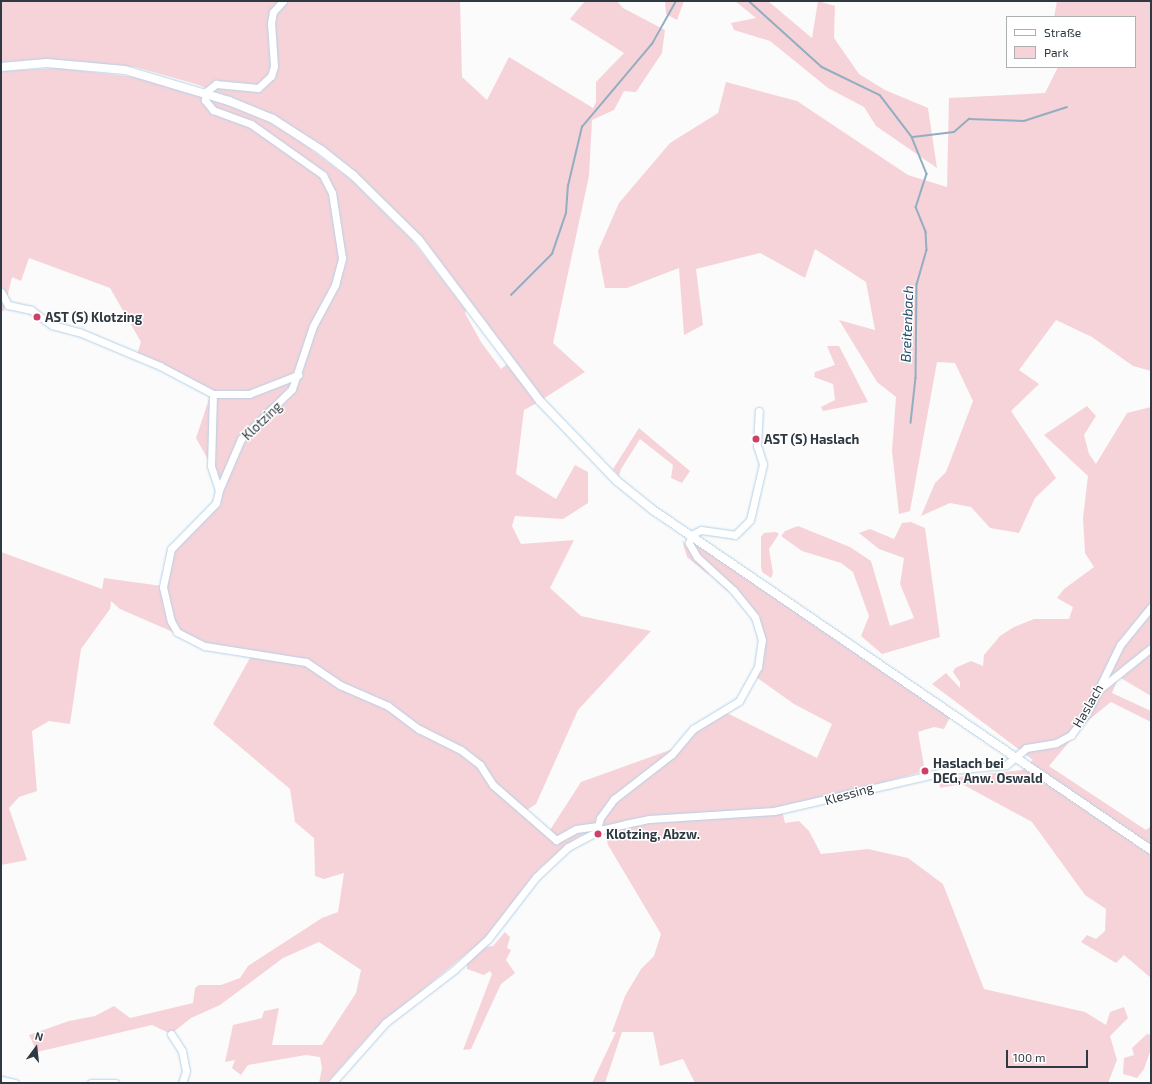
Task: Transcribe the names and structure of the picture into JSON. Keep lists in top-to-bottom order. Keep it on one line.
{"streets":{"street":["Klotzing","Haslach","Klessing"]},"crossings":[["Klotzing","Klessing"],["Haslach","Klessing"]],"water":["Breitenbach"],"places":["AST (S) Klotzing","AST (S) Haslach","Haslach bei DEG, Anw. Oswald","Klotzing, Abzw."],"legend":["Straße","Park"],"scale_bar":"100 m","north":"top"}
